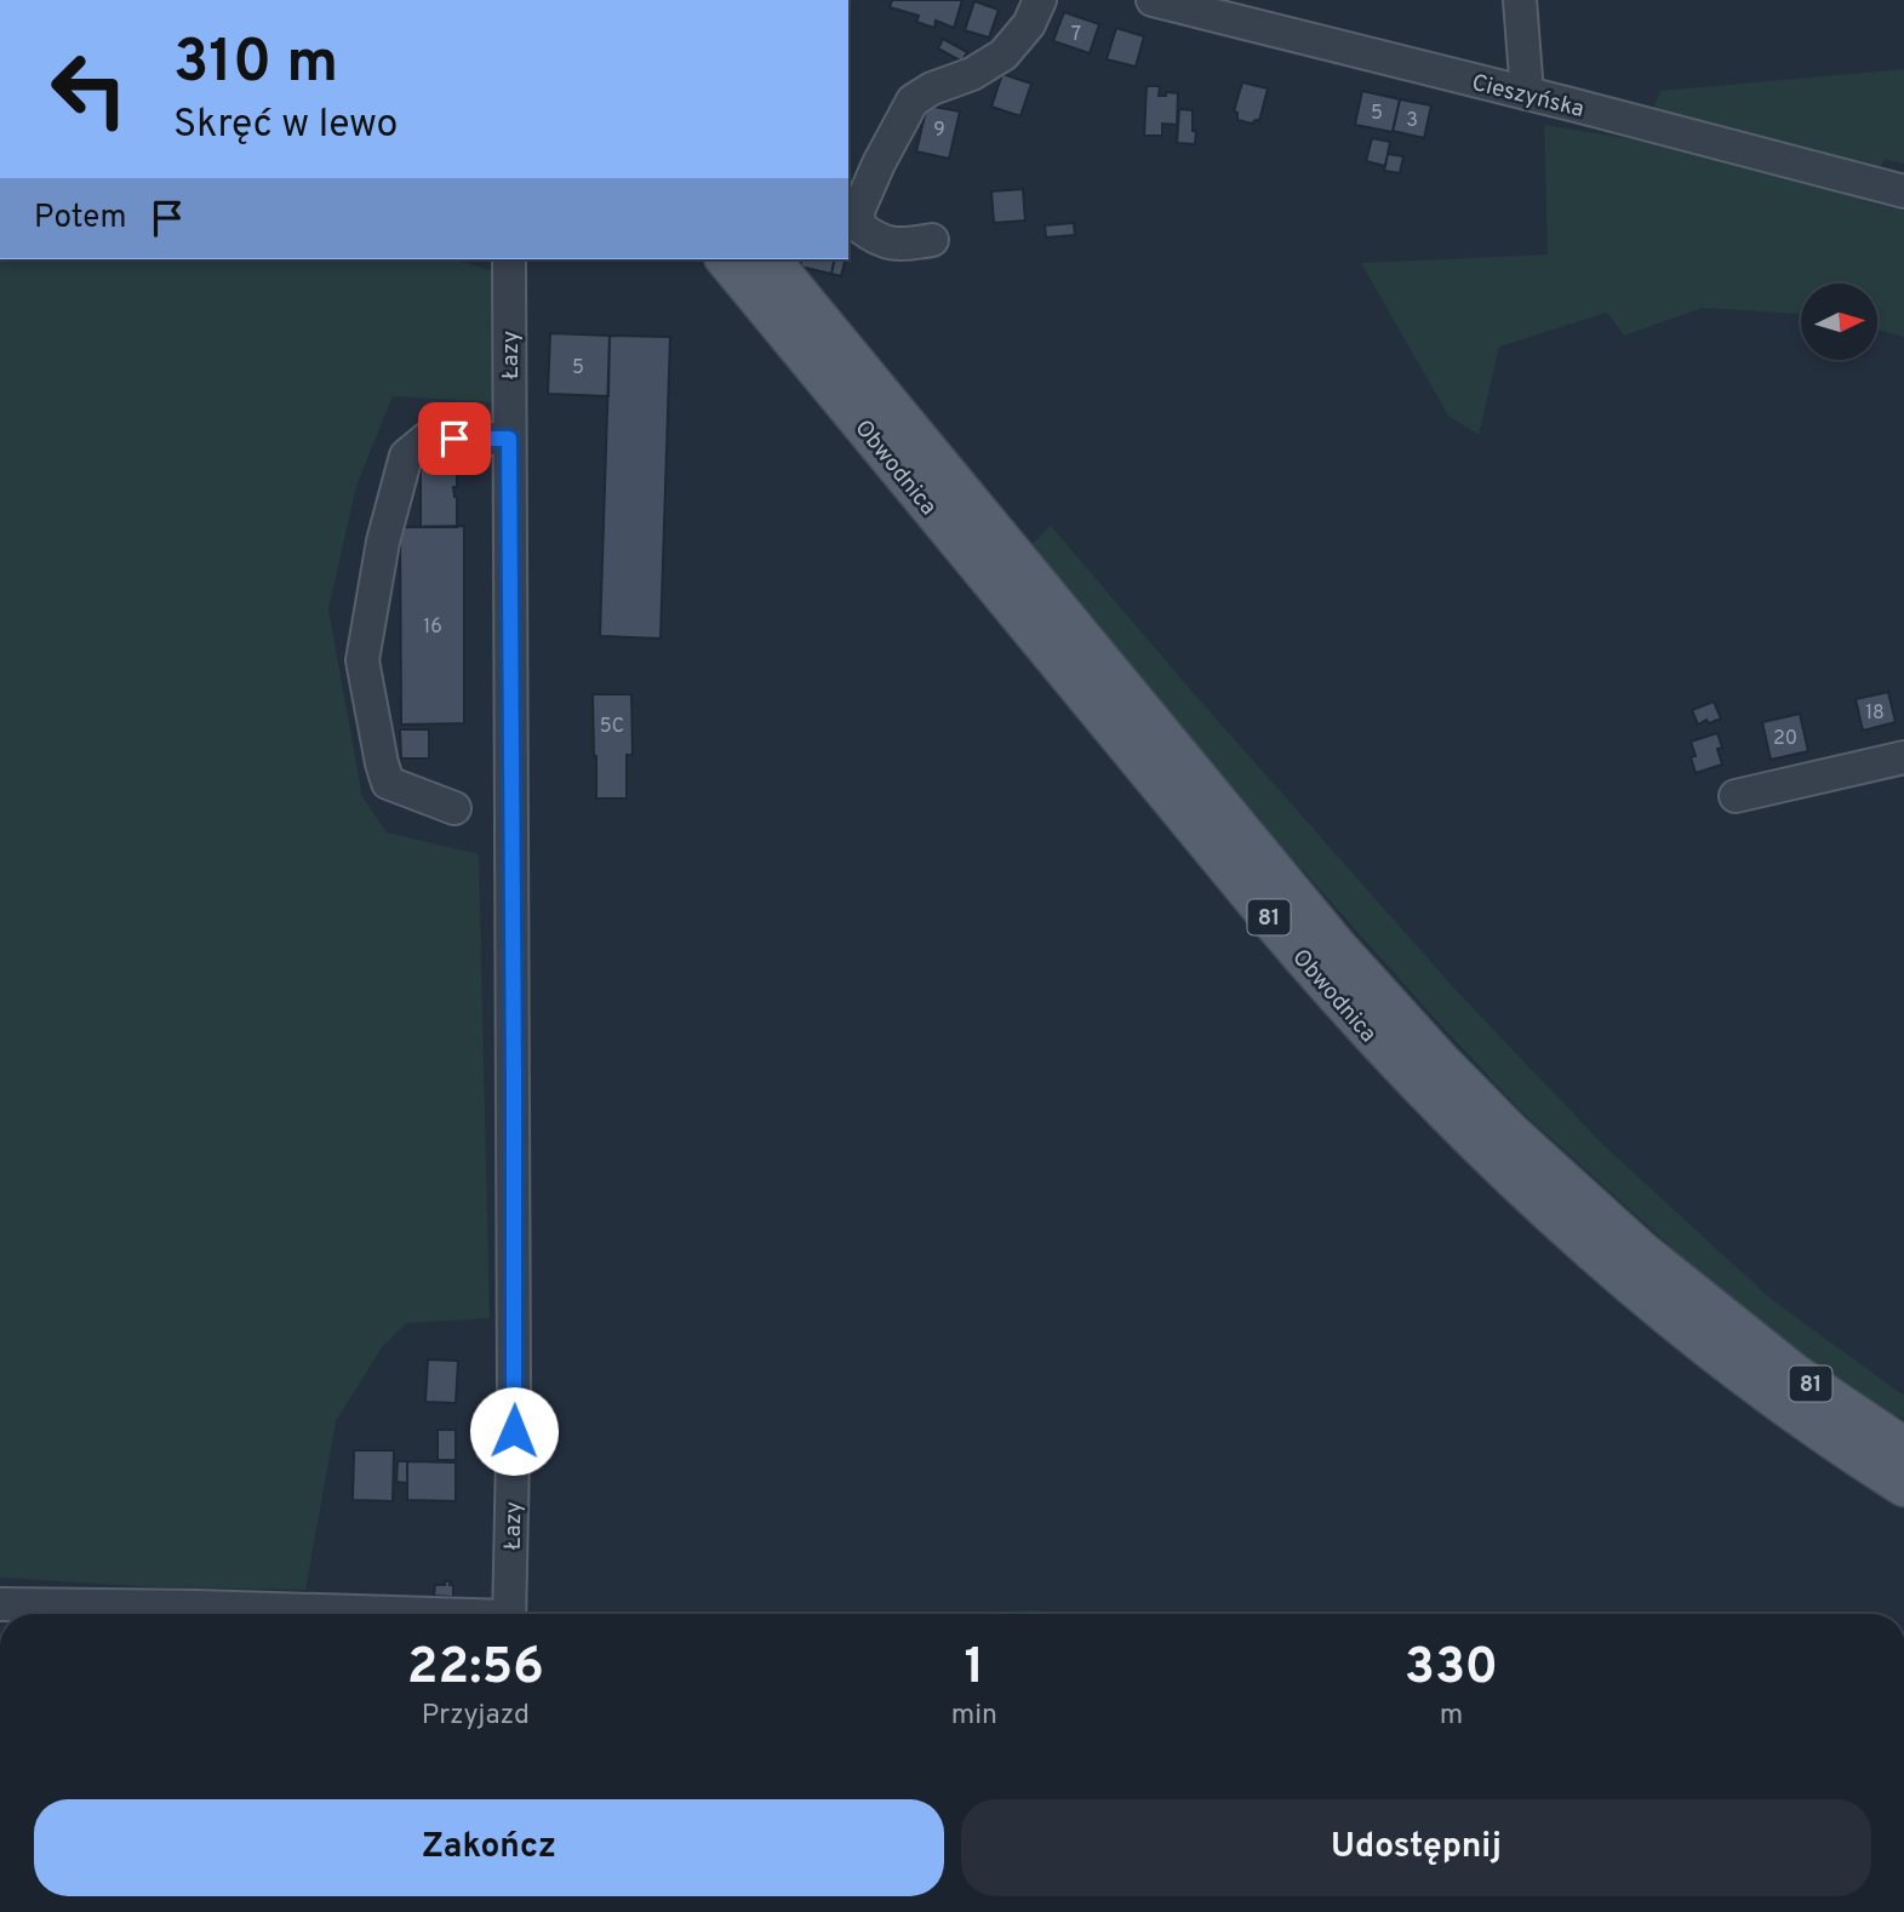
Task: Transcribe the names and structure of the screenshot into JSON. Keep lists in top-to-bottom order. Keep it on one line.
{"streets":{"main road":["Obwodnica","81"],"street":["Cieszyńska","Łazy"]},"house_numbers":["7","5","3","9","5","16","18","5C","20"],"north":"right","page":{"turn":["310 m","Skręć w lewo"],"then":"Potem","eta":["22:56","Przyjazd","1","min","330","m"],"buttons":["Zakończ","Udostępnij"]}}
